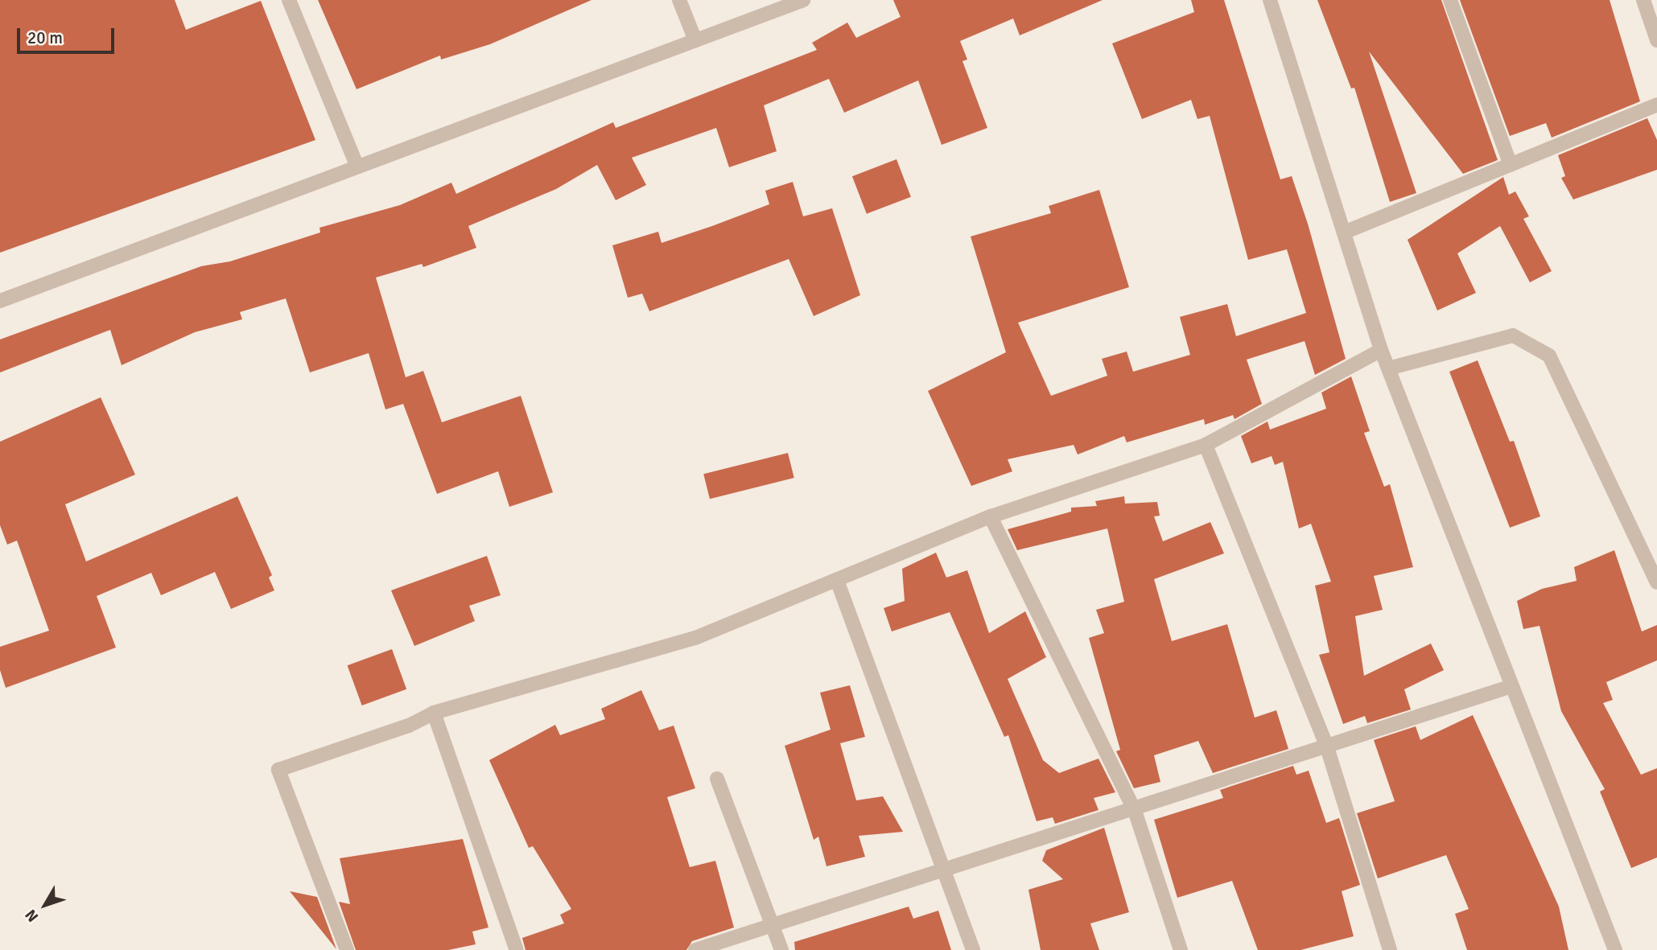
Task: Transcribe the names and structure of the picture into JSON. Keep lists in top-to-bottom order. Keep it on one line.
{"scale_bar":"20 m","north":"bottom left"}
